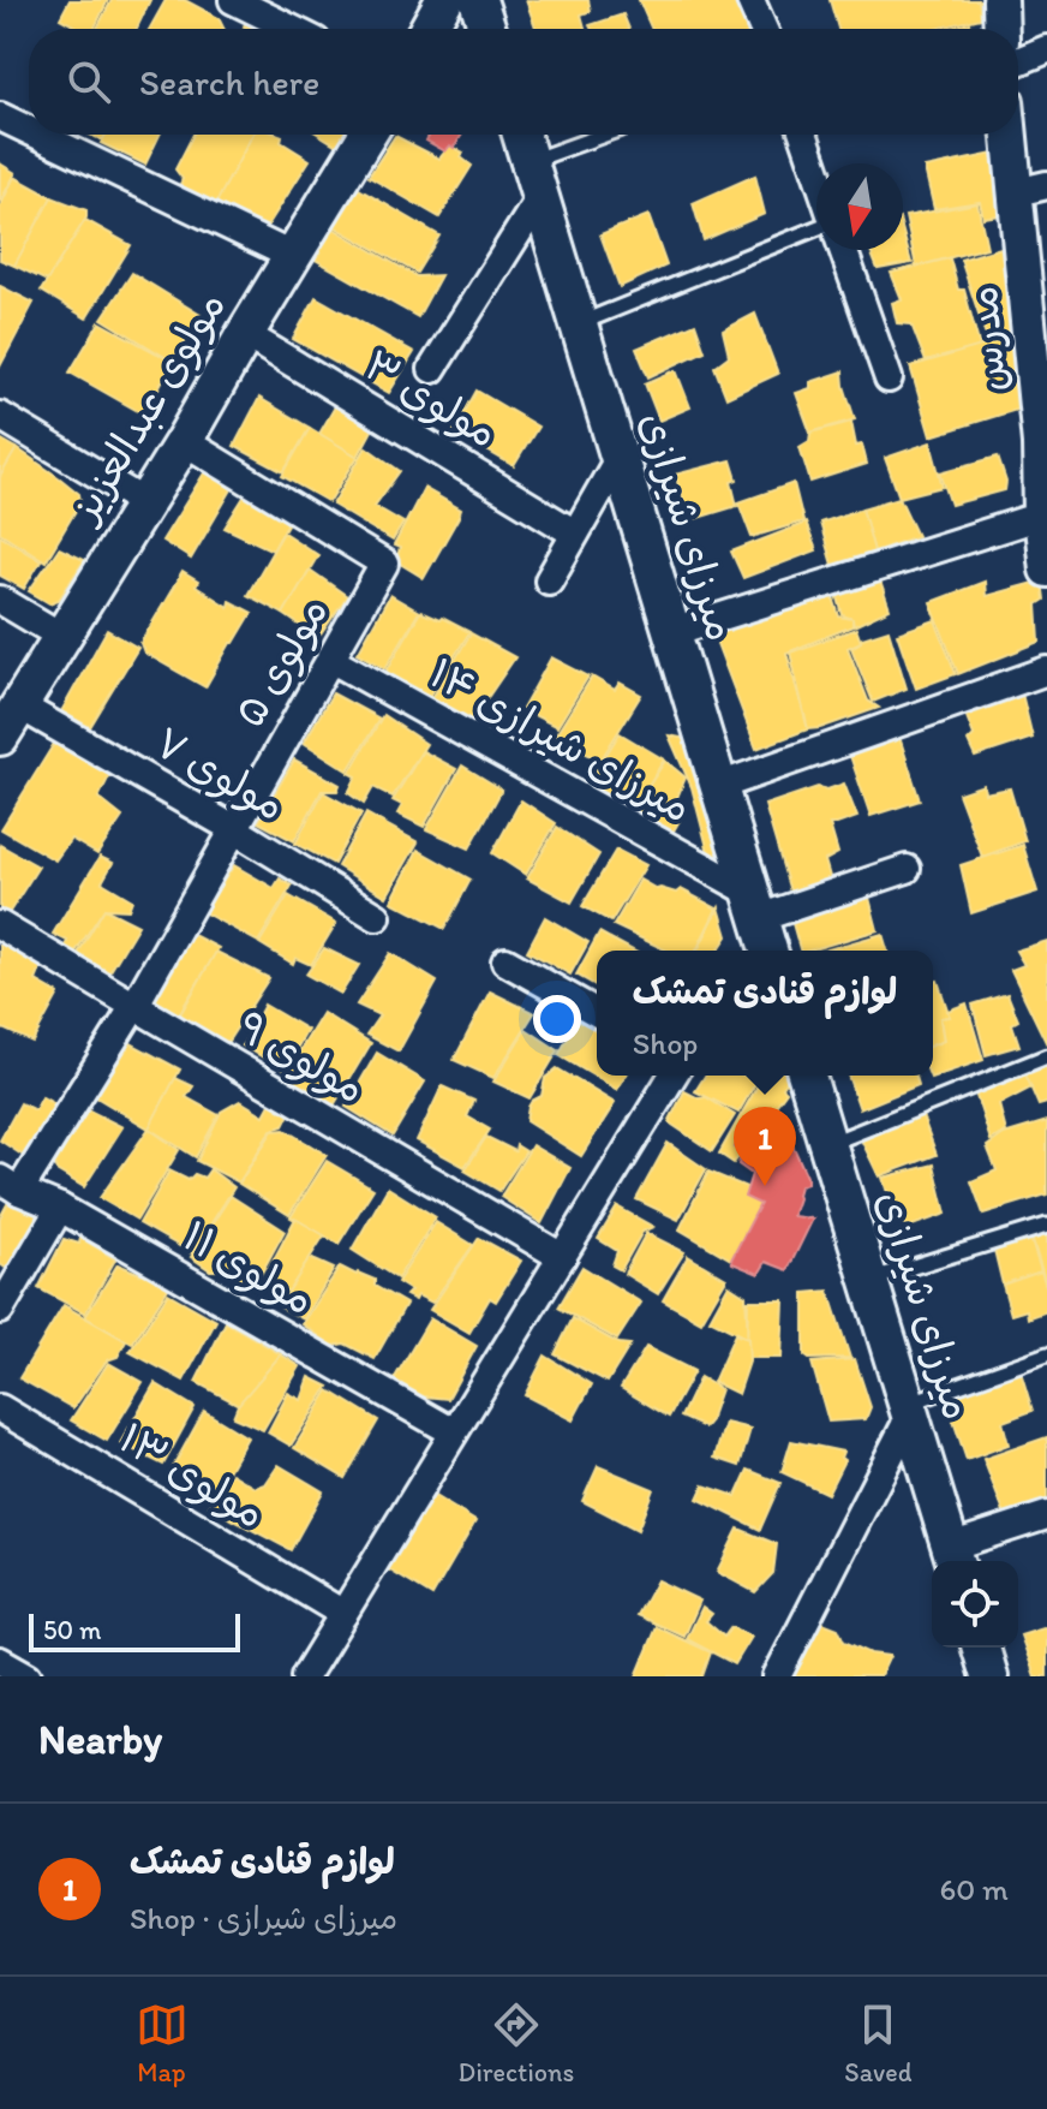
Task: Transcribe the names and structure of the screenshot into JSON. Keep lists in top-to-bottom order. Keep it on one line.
{"streets":{"main road":["مولوی عبدالعزیز","میرزای شیرازی"],"street":["مدرس","مولوی ۳","مولوی ۵","میرزای شیرازی ۱۴","مولوی ۷","مولوی ۹","مولوی ۱۱","مولوی ۱۳"]},"crossings":[["مولوی ۳","مولوی عبدالعزیز"],["مولوی عبدالعزیز","مولوی ۵"],["مولوی عبدالعزیز","مولوی ۷"],["میرزای شیرازی","میرزای شیرازی ۱۴"],["مولوی ۵","میرزای شیرازی ۱۴"],["مولوی ۵","مولوی ۷"],["مولوی ۵","مولوی ۹"],["مولوی ۵","مولوی ۱۱"]],"scale_bar":"50 m","north":"bottom","page":{"search":"Search here","popup":["لوازم قنادی تمشک","Shop"],"pins":"1","scale":"50 m","heading":"Nearby","list":[{"mark":"1","name":"لوازم قنادی تمشک","note":"Shop · میرزای شیرازی","value":"60 m"}],"nav":["Map","Directions","Saved"]}}
